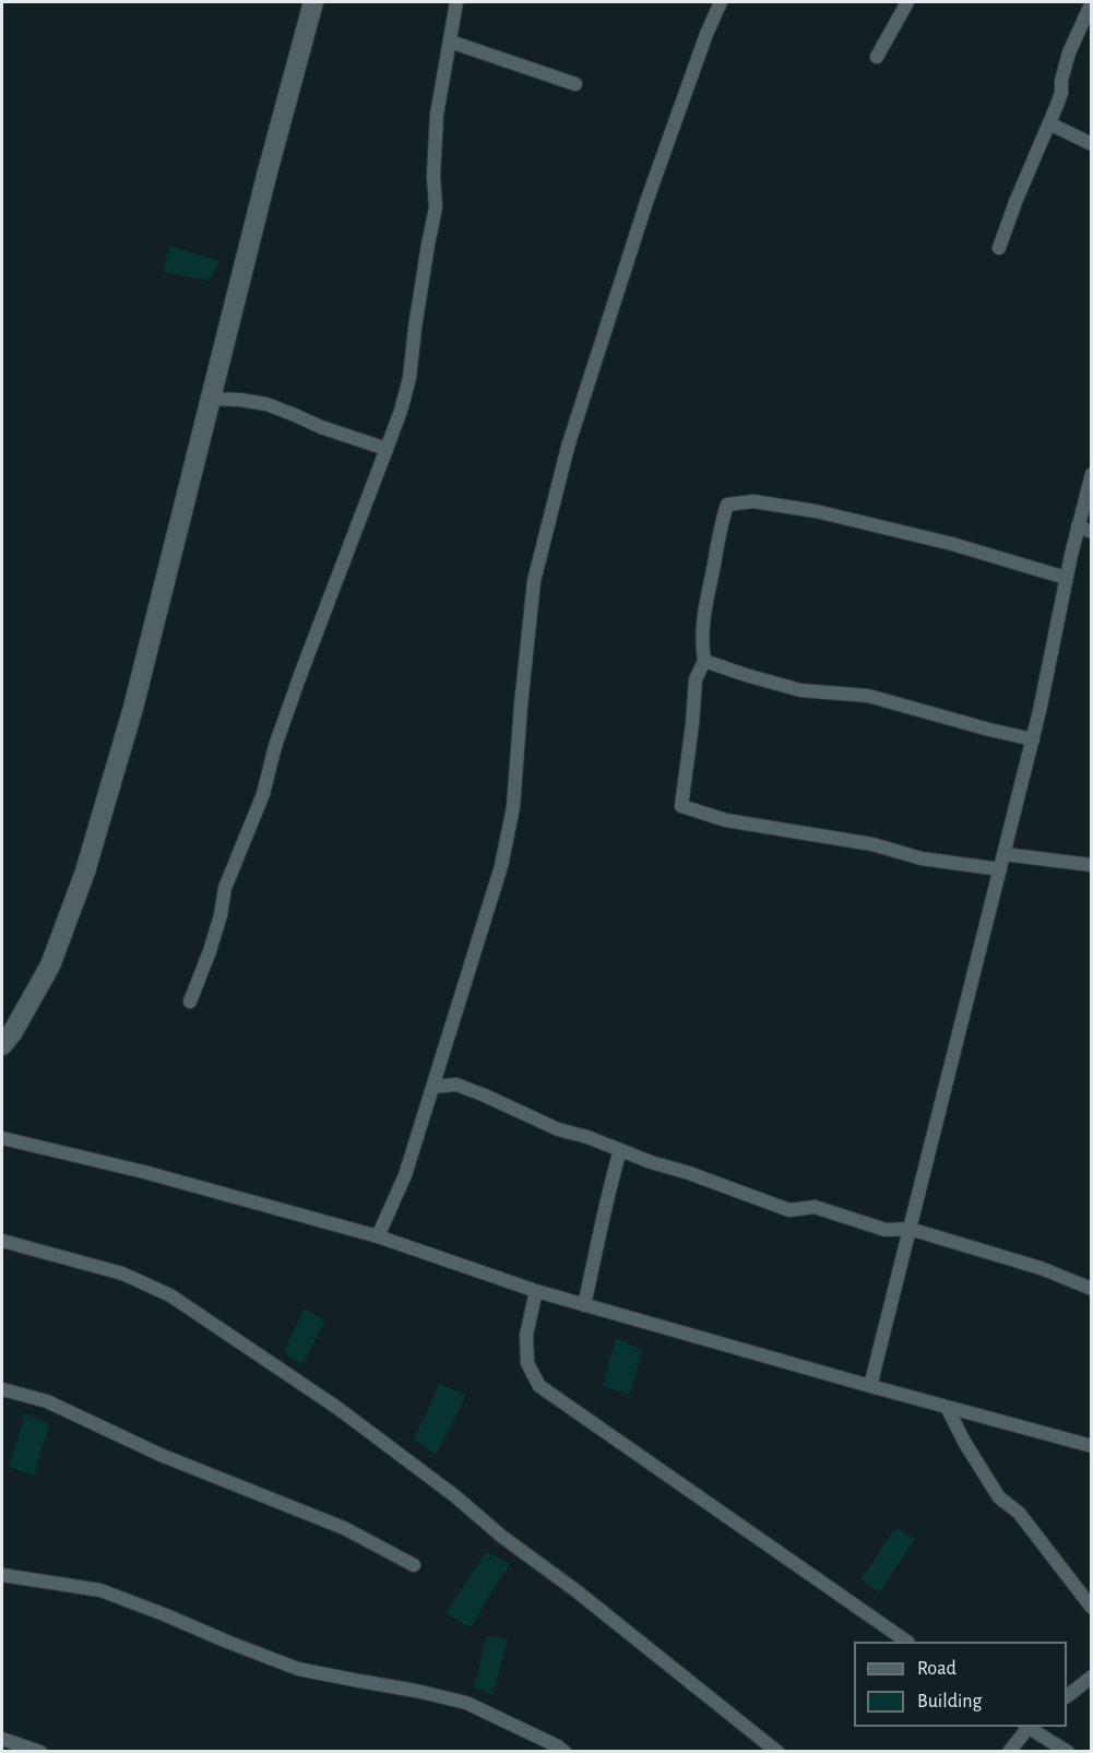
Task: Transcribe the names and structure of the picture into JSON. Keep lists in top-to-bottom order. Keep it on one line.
{"legend":["Road","Building"]}
